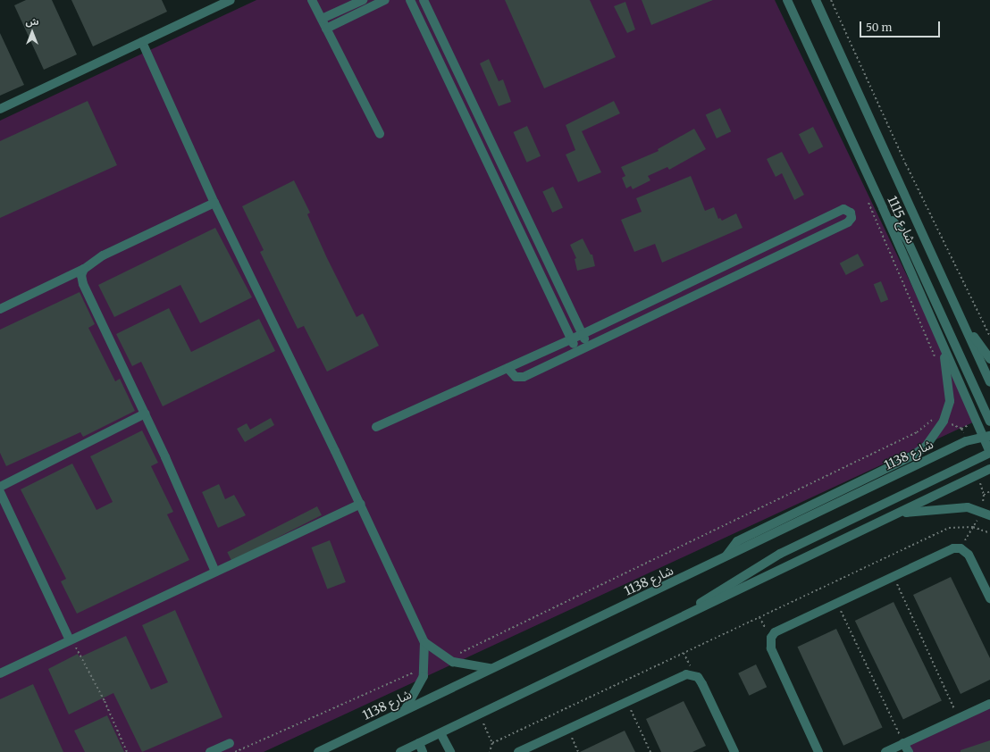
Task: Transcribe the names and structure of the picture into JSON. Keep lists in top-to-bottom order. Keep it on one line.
{"streets":{"street":["شارع 1115","شارع 1138"]},"crossings":[["شارع 1115","شارع 1138"]],"scale_bar":"50 m","north":"top"}
